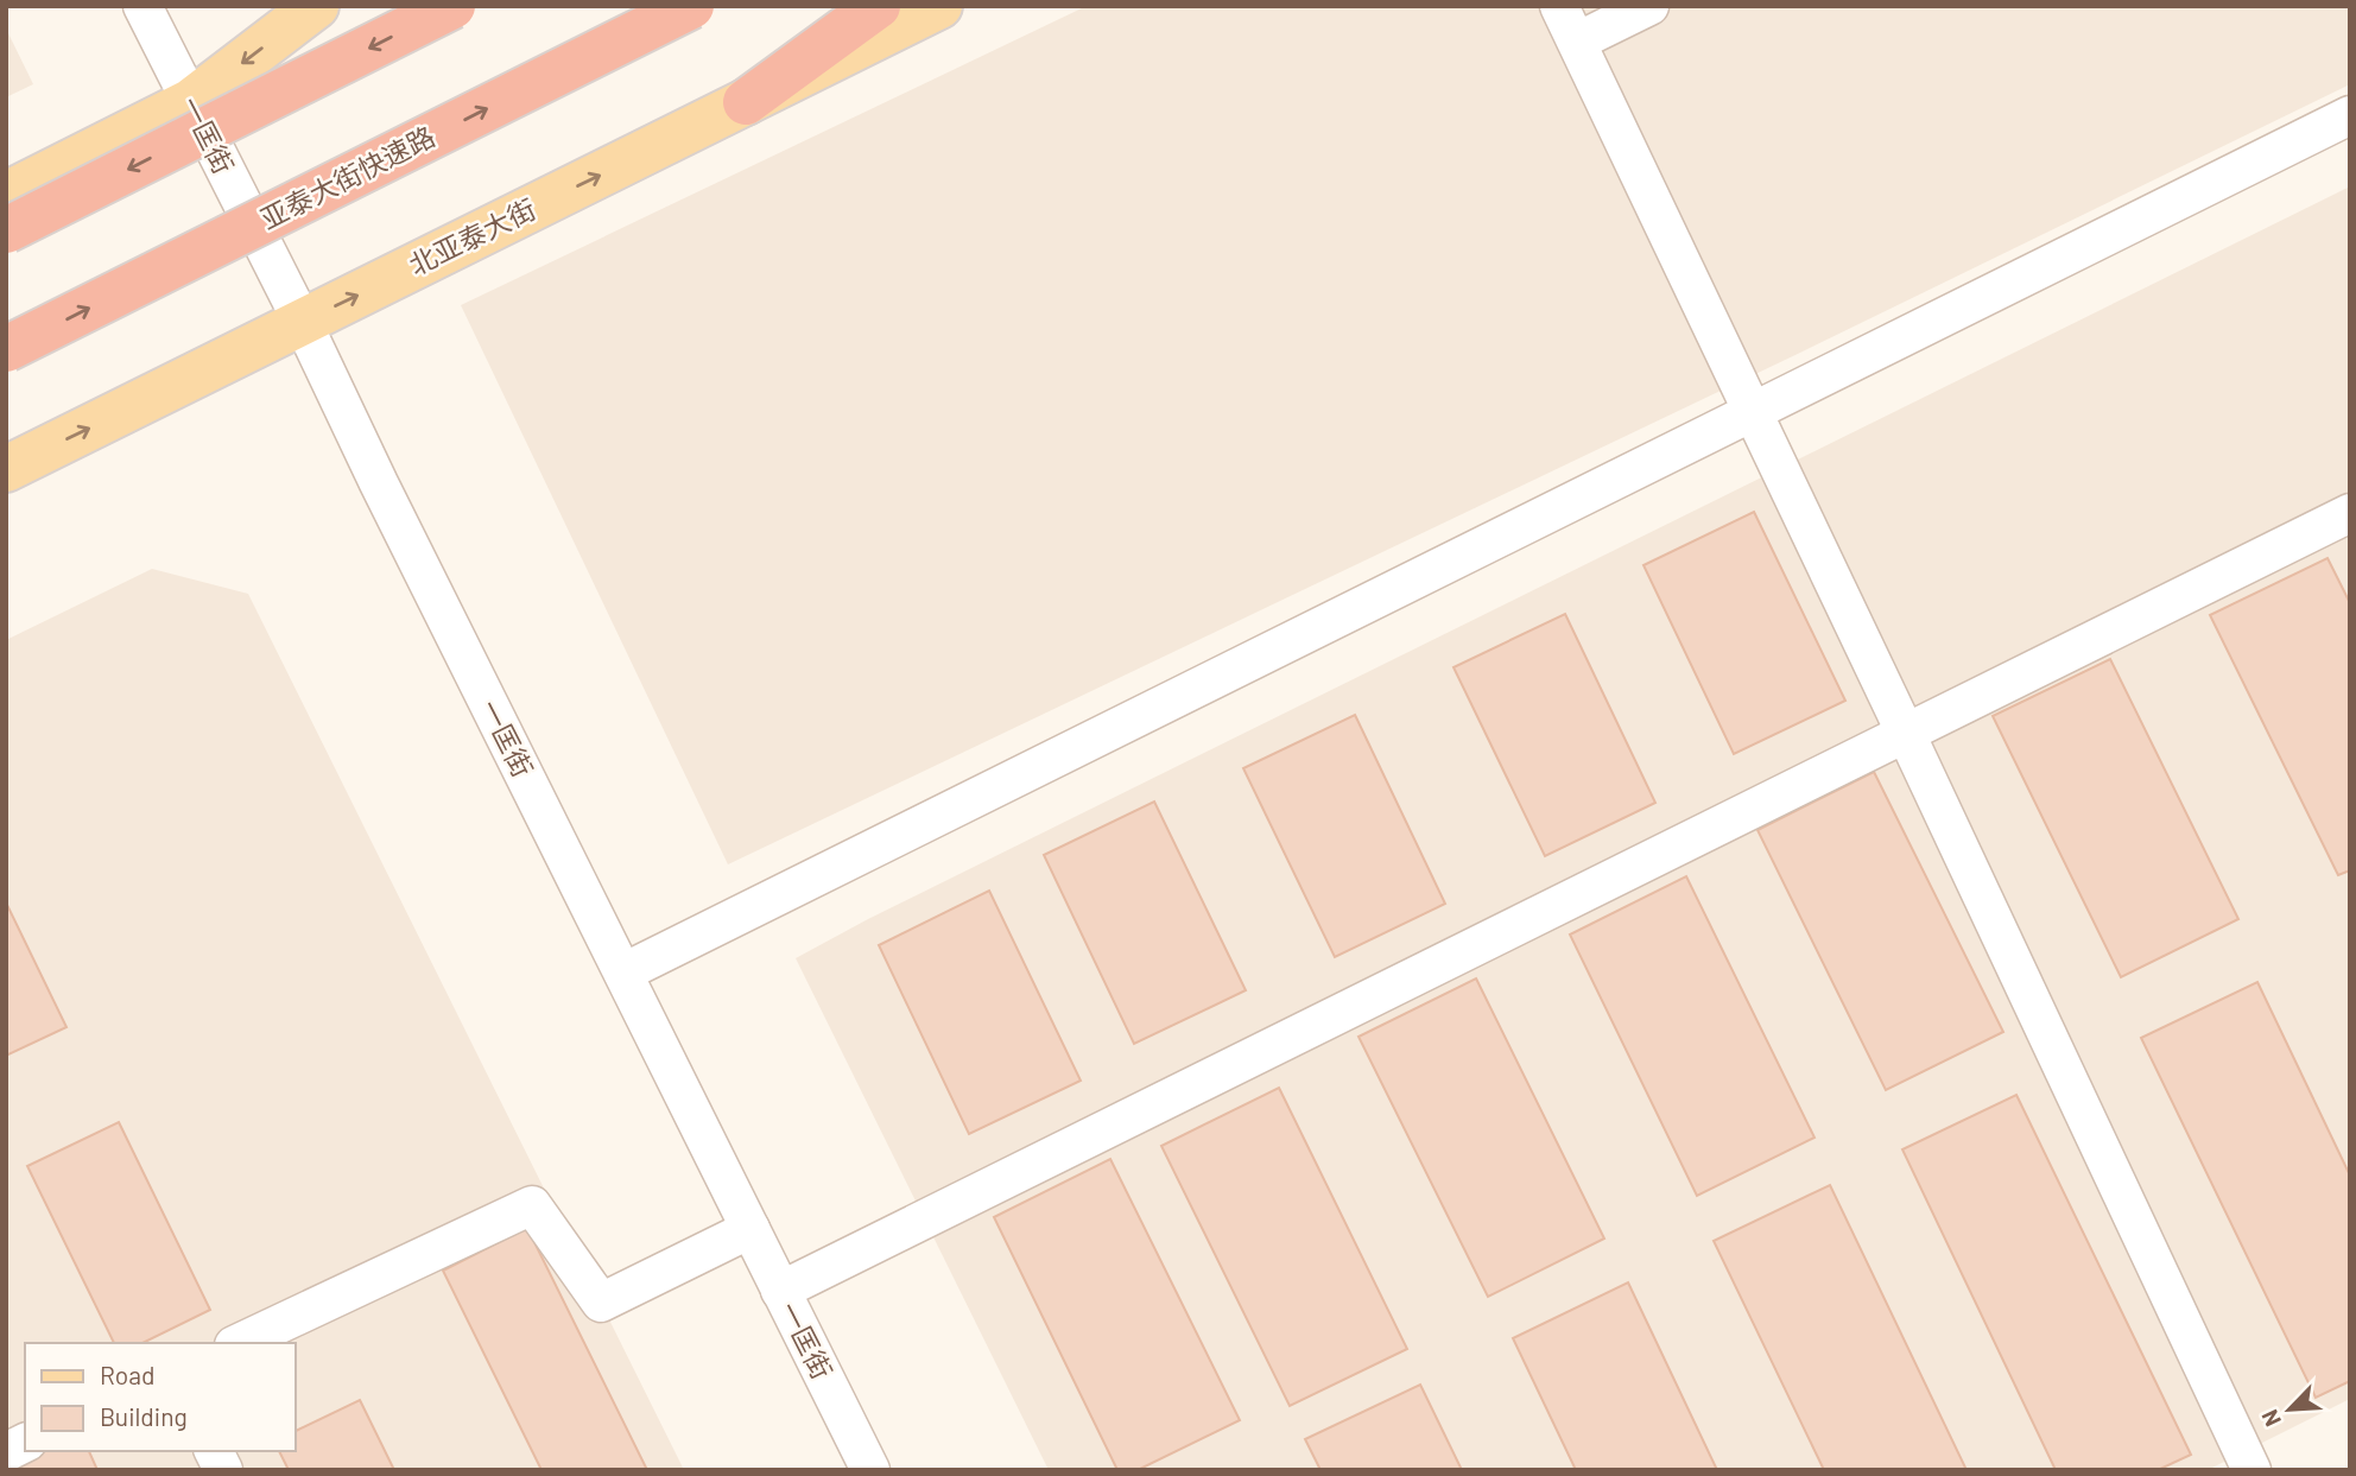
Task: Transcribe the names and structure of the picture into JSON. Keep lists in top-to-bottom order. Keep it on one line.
{"streets":{"highway":["亚泰大街快速路"],"main road":["北亚泰大街"],"street":["一匡街"]},"crossings":[["一匡街","北亚泰大街"]],"legend":["Road","Building"],"north":"bottom left"}
